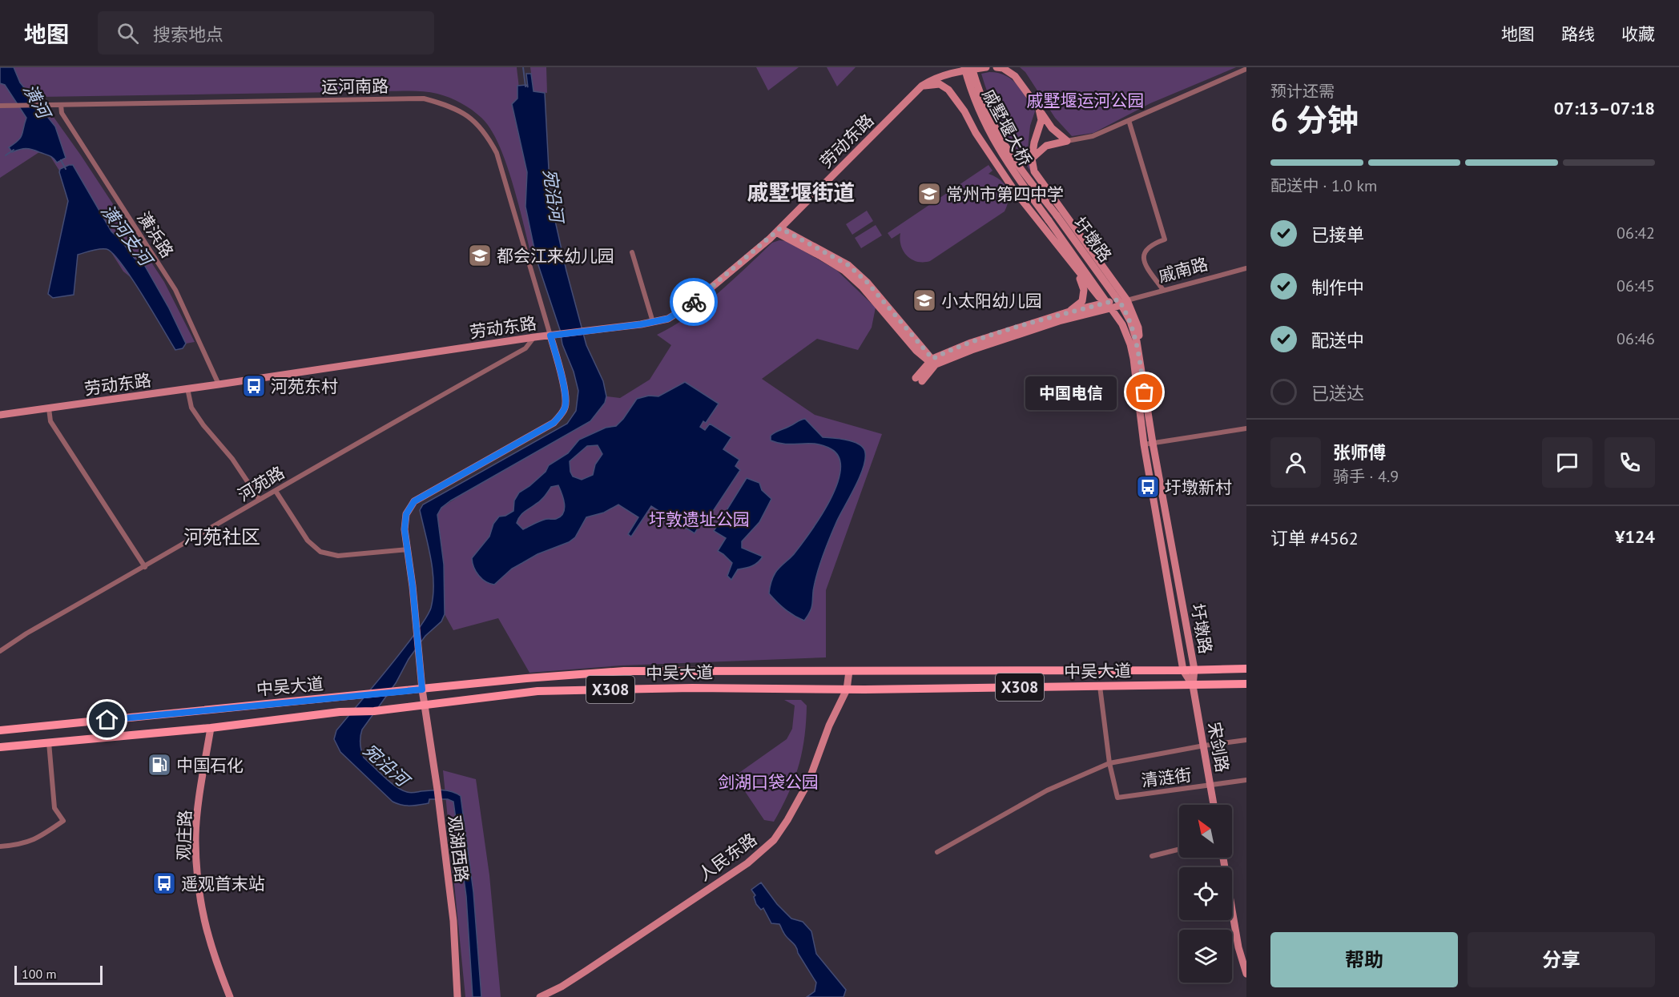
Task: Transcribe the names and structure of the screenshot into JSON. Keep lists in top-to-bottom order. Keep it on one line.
{"streets":{"main road":["中吴大道","X308"],"street":["运河南路","戚墅堰大桥","劳动东路","潢浜路","圩墩路","戚南路","河苑路","宋剑路","清涟街","观庄路","观湖西路","人民东路"]},"crossings":[["运河南路","劳动东路"],["运河南路","潢浜路"],["运河南路","观湖西路"],["戚墅堰大桥","圩墩路"],["劳动东路","潢浜路"],["劳动东路","河苑路"],["劳动东路","观湖西路"],["圩墩路","戚南路"],["圩墩路","中吴大道"],["圩墩路","宋剑路"],["中吴大道","宋剑路"],["中吴大道","观庄路"],["中吴大道","观湖西路"],["中吴大道","人民东路"],["宋剑路","清涟街"]],"districts":["戚墅堰街道","河苑社区"],"water":["潢河","宛沿河","潢河支河"],"parks":["戚墅堰运河公园","圩敦遗址公园","剑湖口袋公园"],"places":{"school or university":["常州市第四中学","都会江来幼儿园","小太阳幼儿园"],"bus stop":["河苑东村","圩墩新村","遥观首末站"],"other":["中国电信"],"fuel station":["中国石化"]},"scale_bar":"100 m","north":"top left","page":{"header":"地图","search":"搜索地点","nav":["地图","路线","收藏"],"heading":["6 分钟","预计还需","07:13–07:18"],"panel":["张师傅","骑手 · 4.9","订单 #4562","¥124"],"bar":"配送中 · 1.0 km","list":[["已接单","06:42"],["制作中","06:45"],["配送中","06:46"],"已送达"],"bubble":"中国电信","buttons":["帮助","分享"],"scale":"100 m"}}
